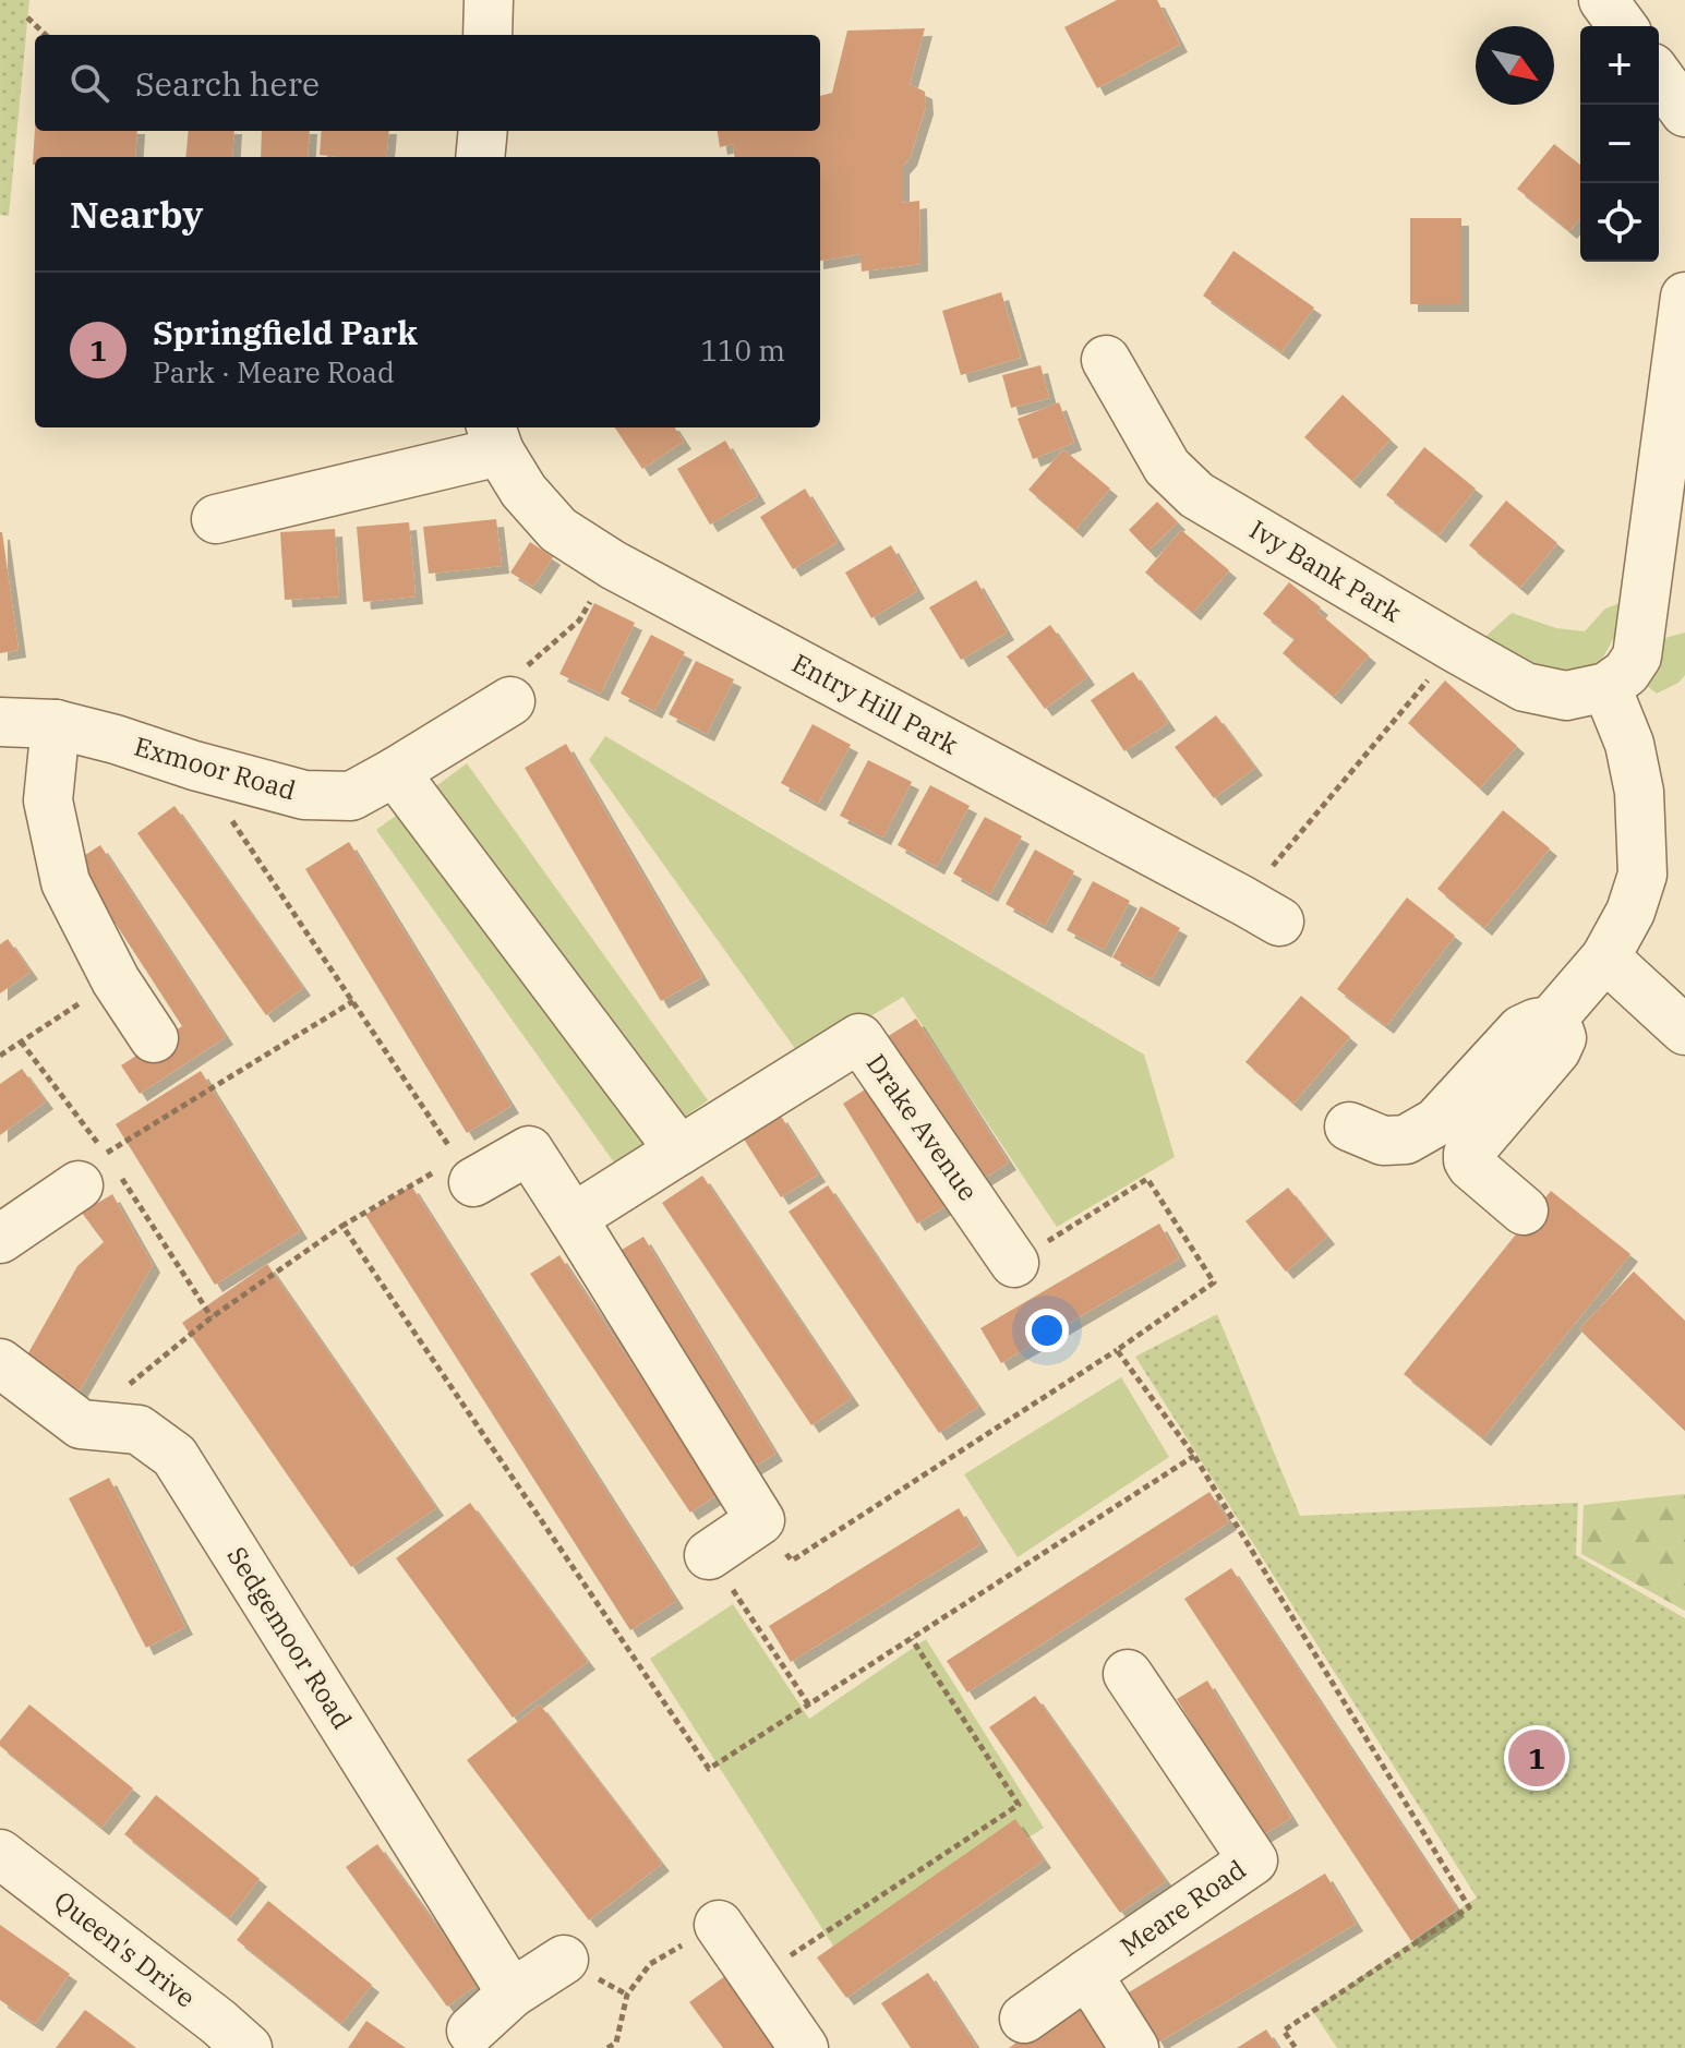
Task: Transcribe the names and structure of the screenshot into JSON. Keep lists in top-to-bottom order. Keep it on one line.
{"streets":{"street":["Ivy Bank Park","Entry Hill Park","Exmoor Road","Drake Avenue","Sedgemoor Road","Meare Road","Queen's Drive"]},"north":"bottom right","page":{"map_buttons":["+","−"],"search":"Search here","heading":"Nearby","list":[{"mark":"1","name":"Springfield Park","note":"Park · Meare Road","value":"110 m"}],"pins":"1"}}
